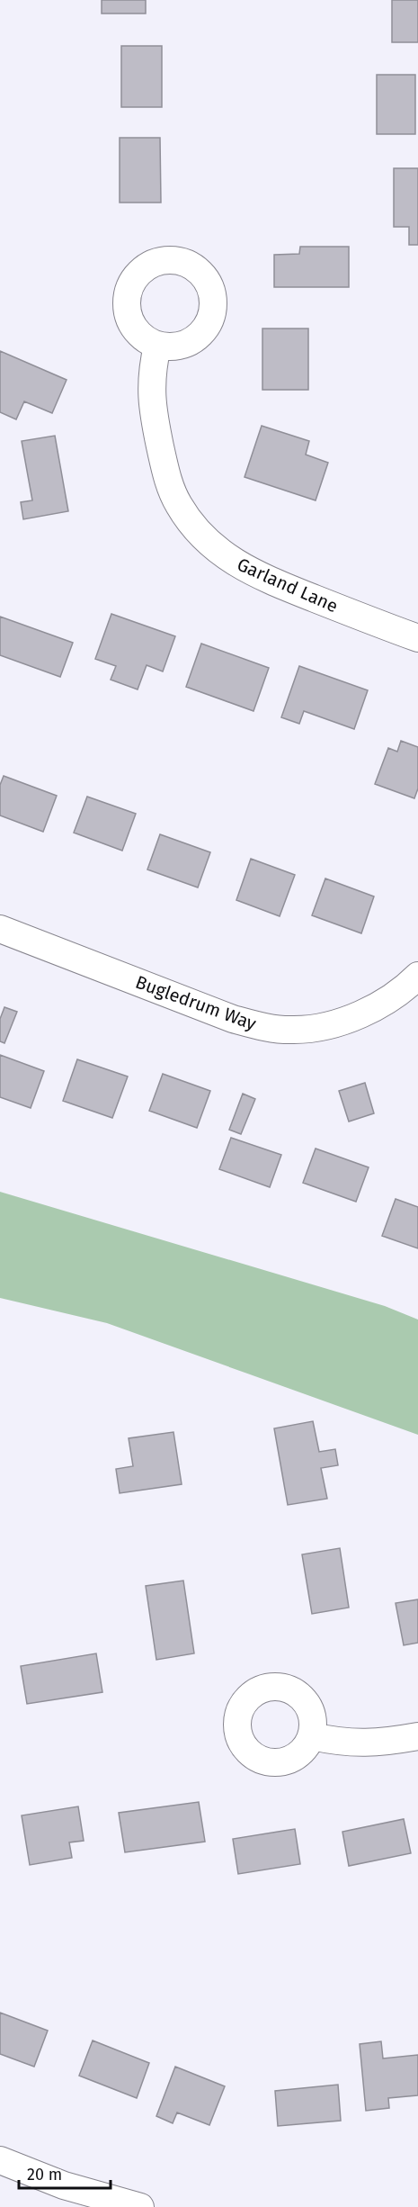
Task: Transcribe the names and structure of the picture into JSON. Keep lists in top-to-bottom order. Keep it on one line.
{"streets":{"street":["Garland Lane","Bugledrum Way"]},"scale_bar":"20 m"}
